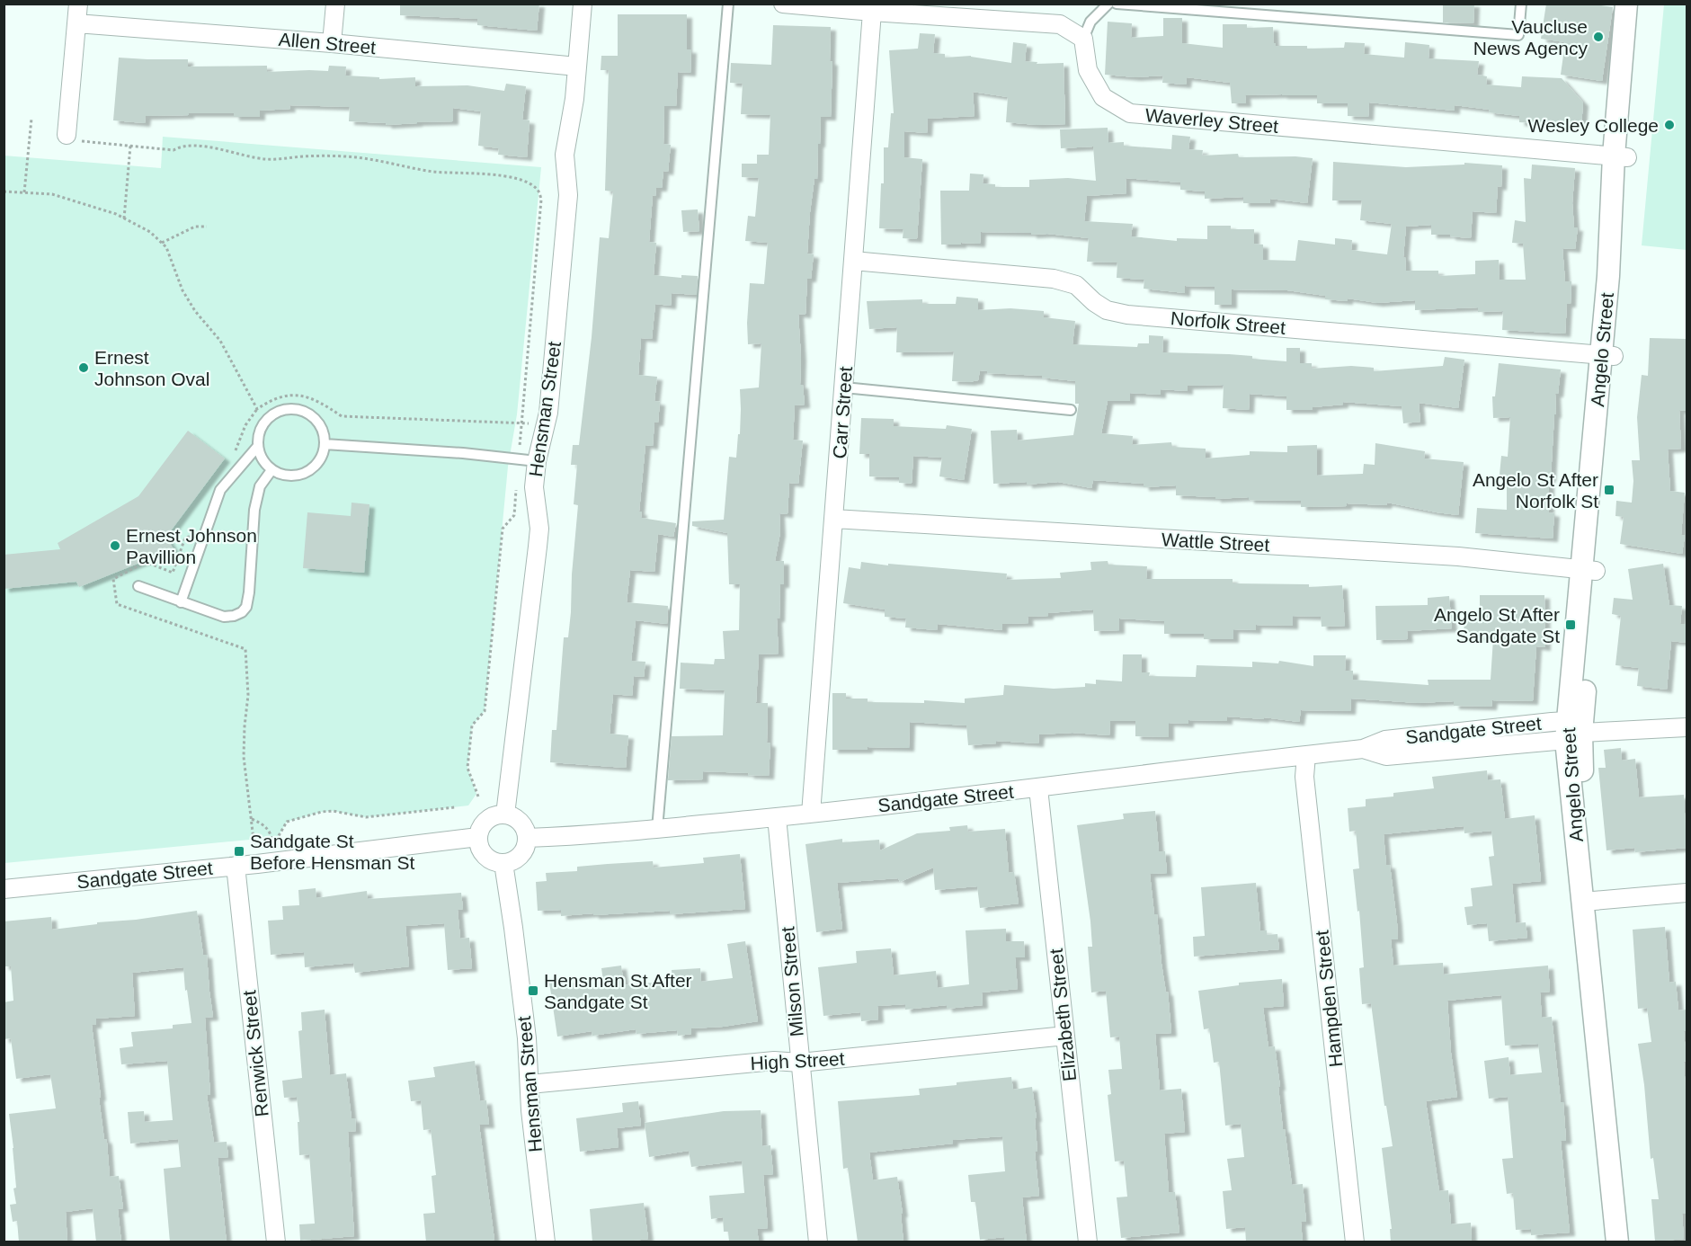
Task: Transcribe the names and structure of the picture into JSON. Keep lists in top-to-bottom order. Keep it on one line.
{"streets":{"street":["Allen Street","Waverley Street","Norfolk Street","Angelo Street","Hensman Street","Carr Street","Wattle Street","Sandgate Street","Milson Street","Hampden Street","Elizabeth Street","Renwick Street","High Street"]},"crossings":[["Allen Street","Hensman Street"],["Waverley Street","Angelo Street"],["Norfolk Street","Angelo Street"],["Norfolk Street","Carr Street"],["Angelo Street","Wattle Street"],["Angelo Street","Sandgate Street"],["Hensman Street","Sandgate Street"],["Hensman Street","High Street"],["Carr Street","Wattle Street"],["Carr Street","Sandgate Street"],["Sandgate Street","Milson Street"],["Sandgate Street","Hampden Street"],["Sandgate Street","Elizabeth Street"],["Sandgate Street","Renwick Street"],["Milson Street","High Street"],["Elizabeth Street","High Street"]],"places":{"other":["Vaucluse News Agency","Wesley College","Ernest Johnson Oval","Ernest Johnson Pavillion"],"transit":["Angelo St After Norfolk St","Angelo St After Sandgate St","Sandgate St Before Hensman St","Hensman St After Sandgate St"]}}
